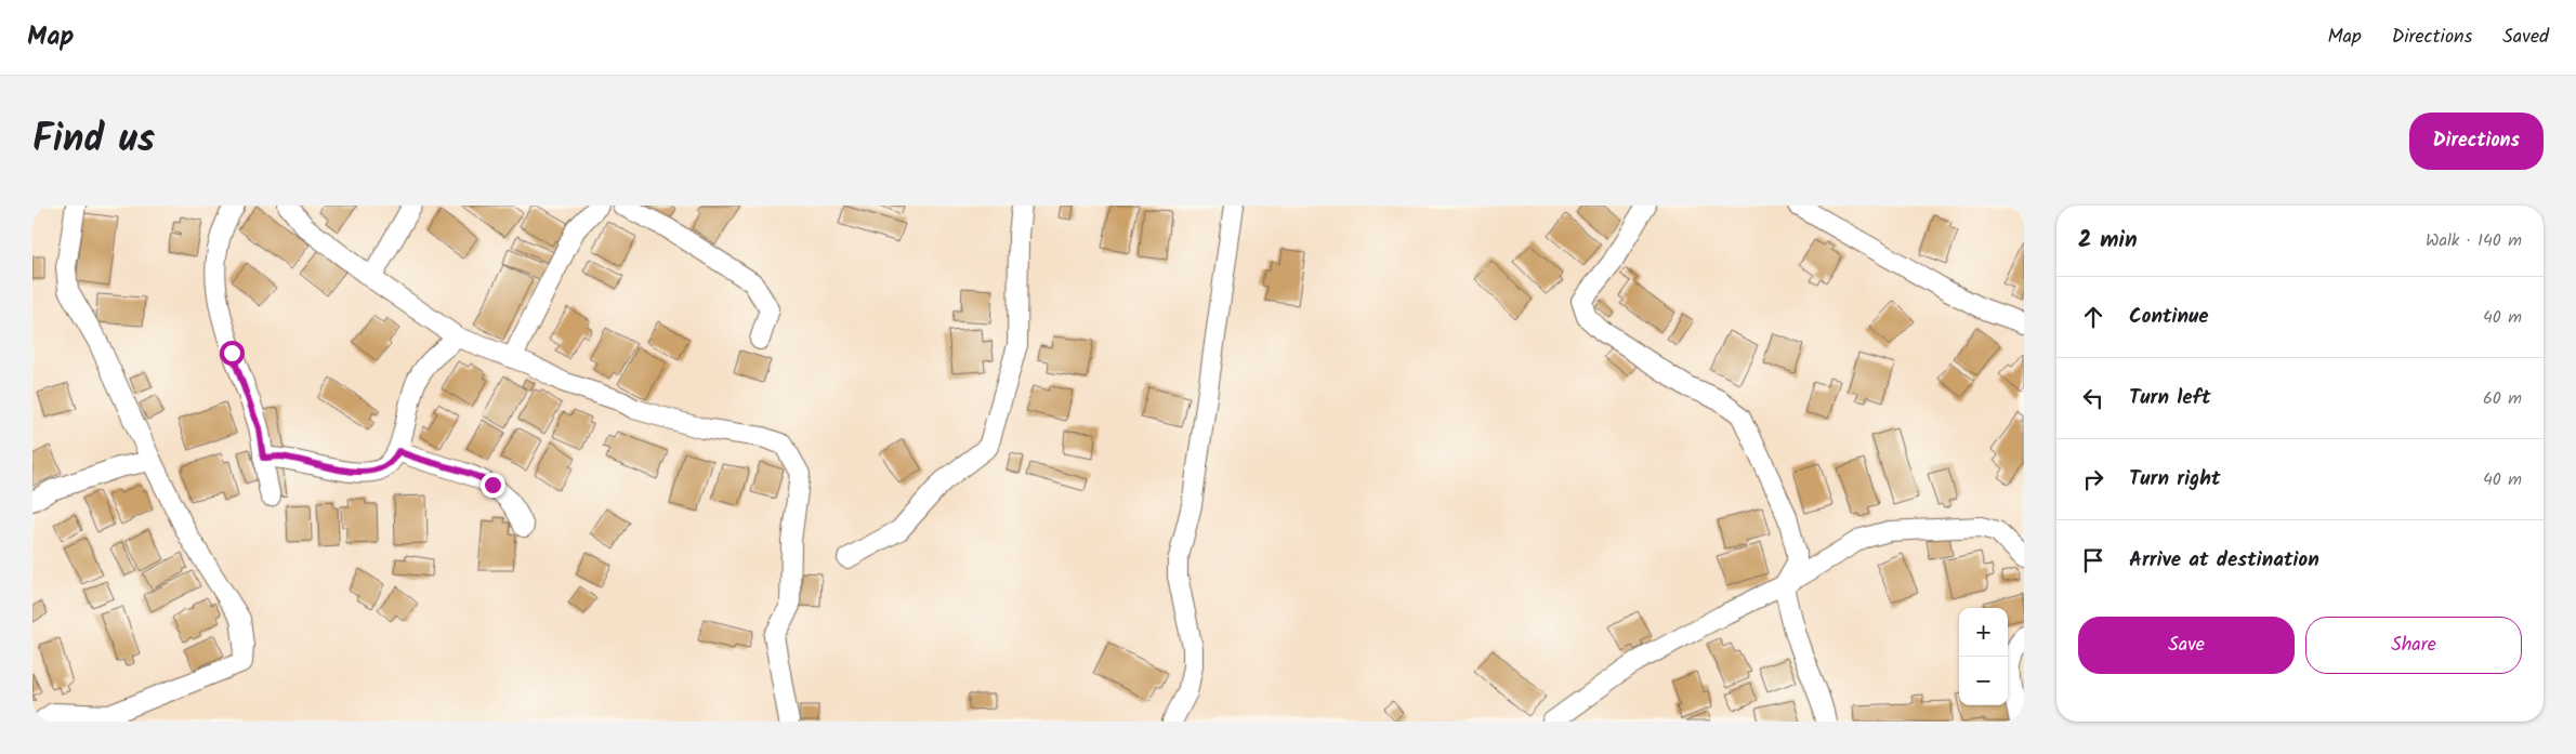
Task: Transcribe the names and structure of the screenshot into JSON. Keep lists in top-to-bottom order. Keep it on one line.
{"page":{"header":"Map","nav":["Map","Directions","Saved"],"title":"Find us","buttons":["Directions",["Save","Share"]],"heading":["2 min","Walk · 140 m"],"list":[["Continue","40 m"],["Turn left","60 m"],["Turn right","40 m"],"Arrive at destination"],"map_buttons":["+","−"]}}
